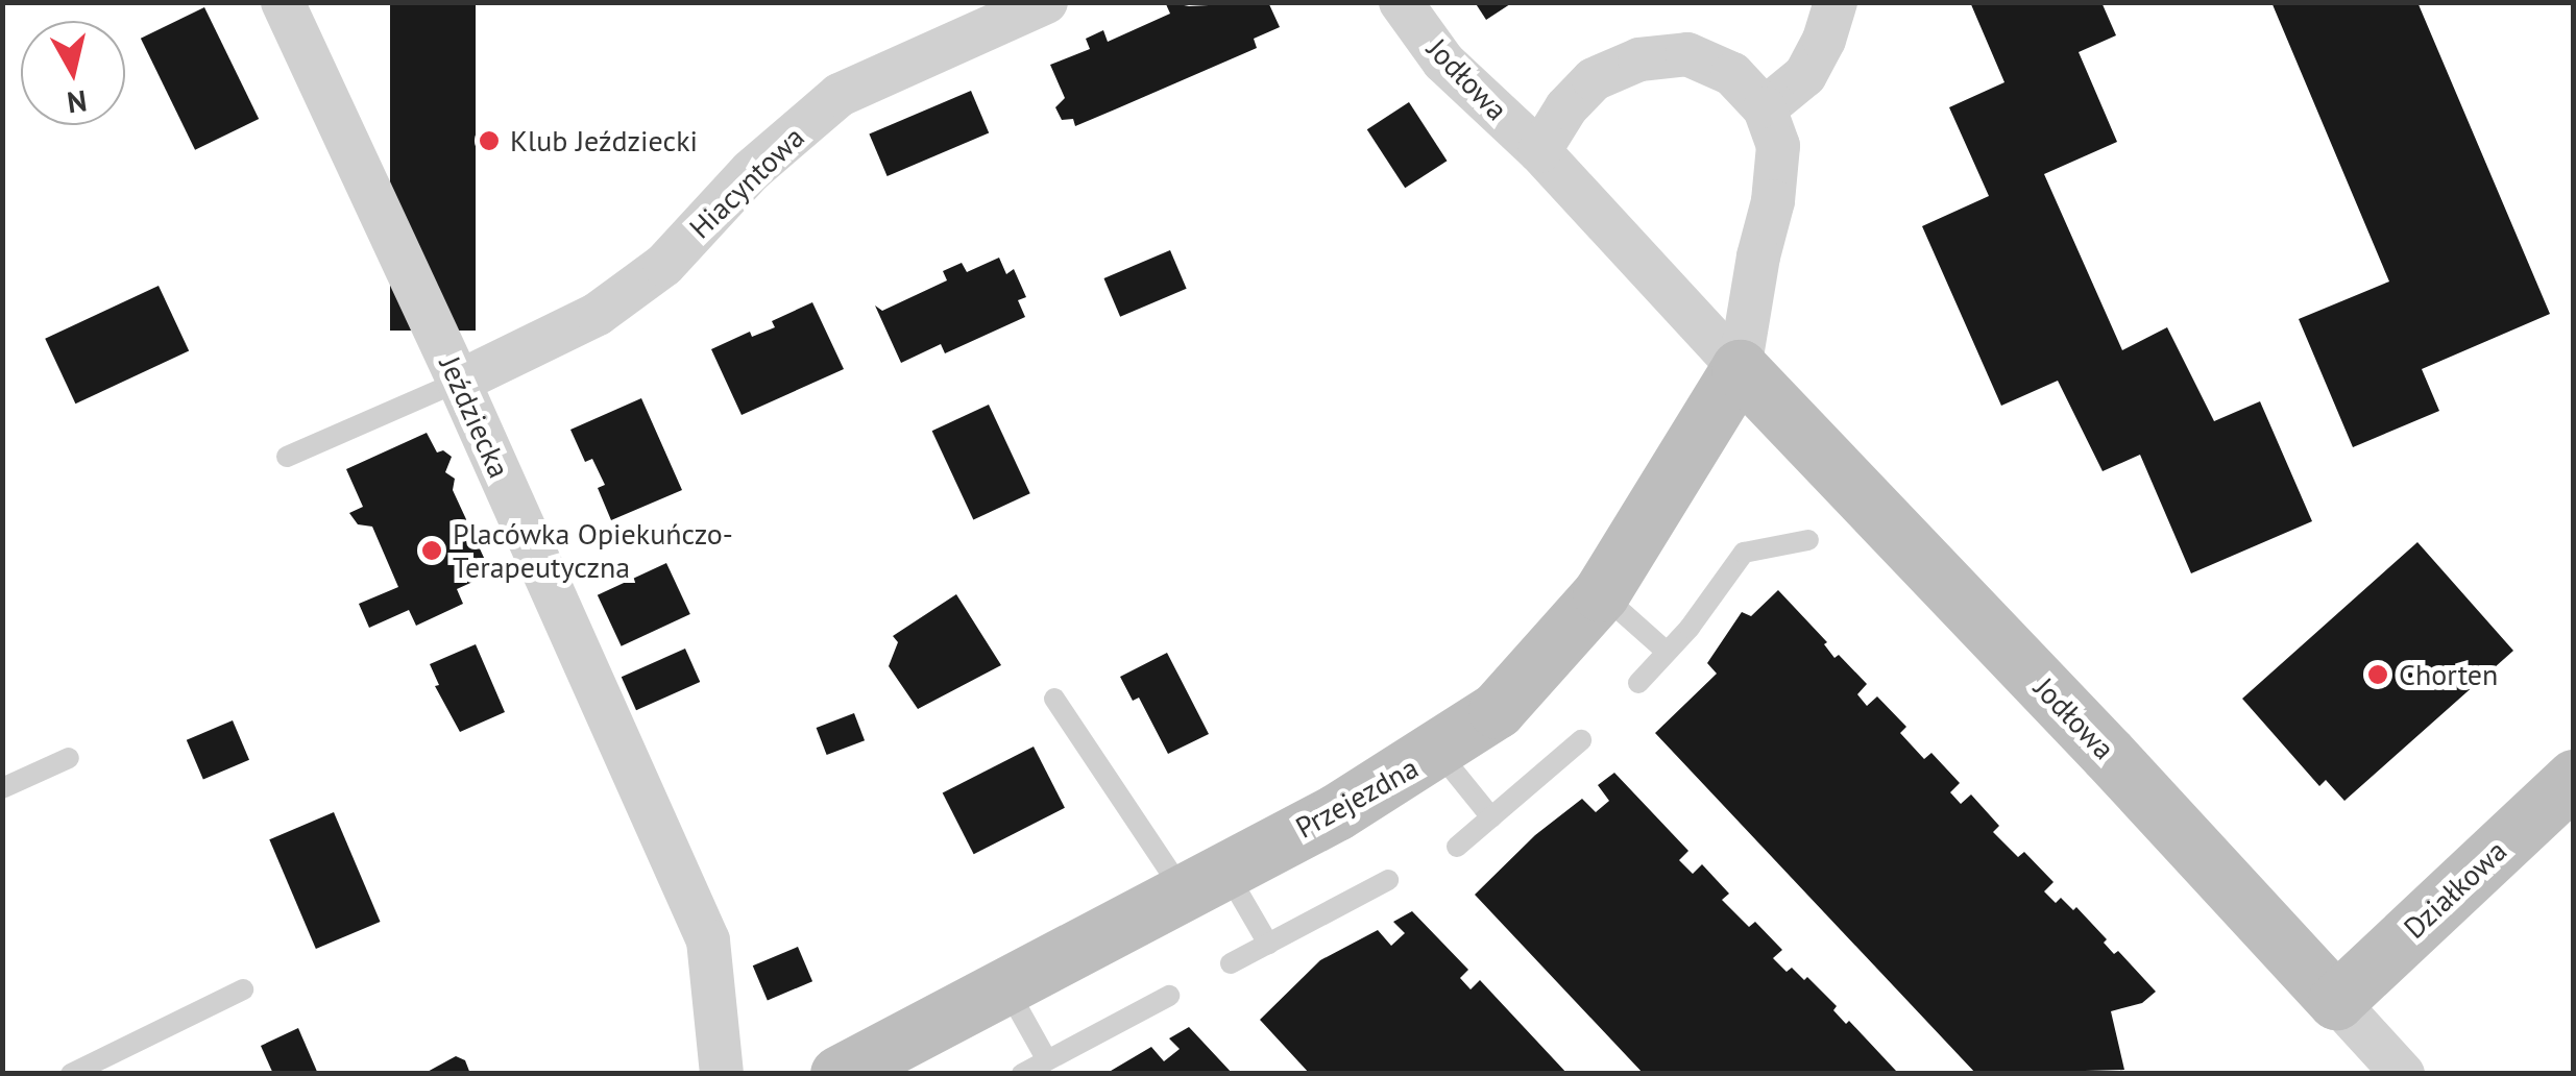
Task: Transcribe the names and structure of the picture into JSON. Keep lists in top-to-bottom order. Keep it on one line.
{"streets":{"street":["Jodłowa","Hiacyntowa","Jeździecka","Przejezdna","Działkowa"]},"crossings":[["Jodłowa","Przejezdna"],["Jodłowa","Działkowa"],["Hiacyntowa","Jeździecka"]],"places":["Klub Jeździecki","Placówka Opiekuńczo- Terapeutyczna","Chorten"],"north":"bottom"}
